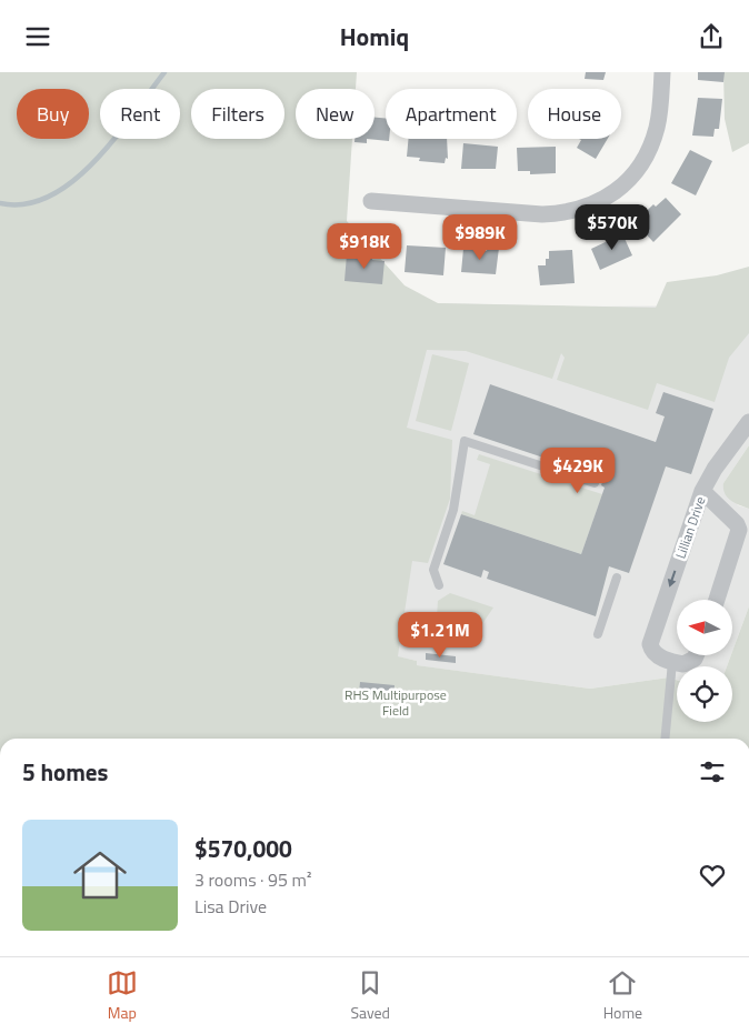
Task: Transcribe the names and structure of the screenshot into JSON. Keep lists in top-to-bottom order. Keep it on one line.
{"streets":{"street":["Lillian Drive"]},"one_way":["Lillian Drive"],"parks":["RHS Multipurpose Field"],"north":"left","page":{"header":"Homiq","chip":["Buy","Rent","Filters","New","Apartment","House"],"price":["$570K","$989K","$918K","$429K","$1.21M"],"heading":"5 homes","list":[{"name":"$570,000","note":"3 rooms · 95 m² · Lisa Drive"}],"tabs":["Map","Saved","Home"]}}
